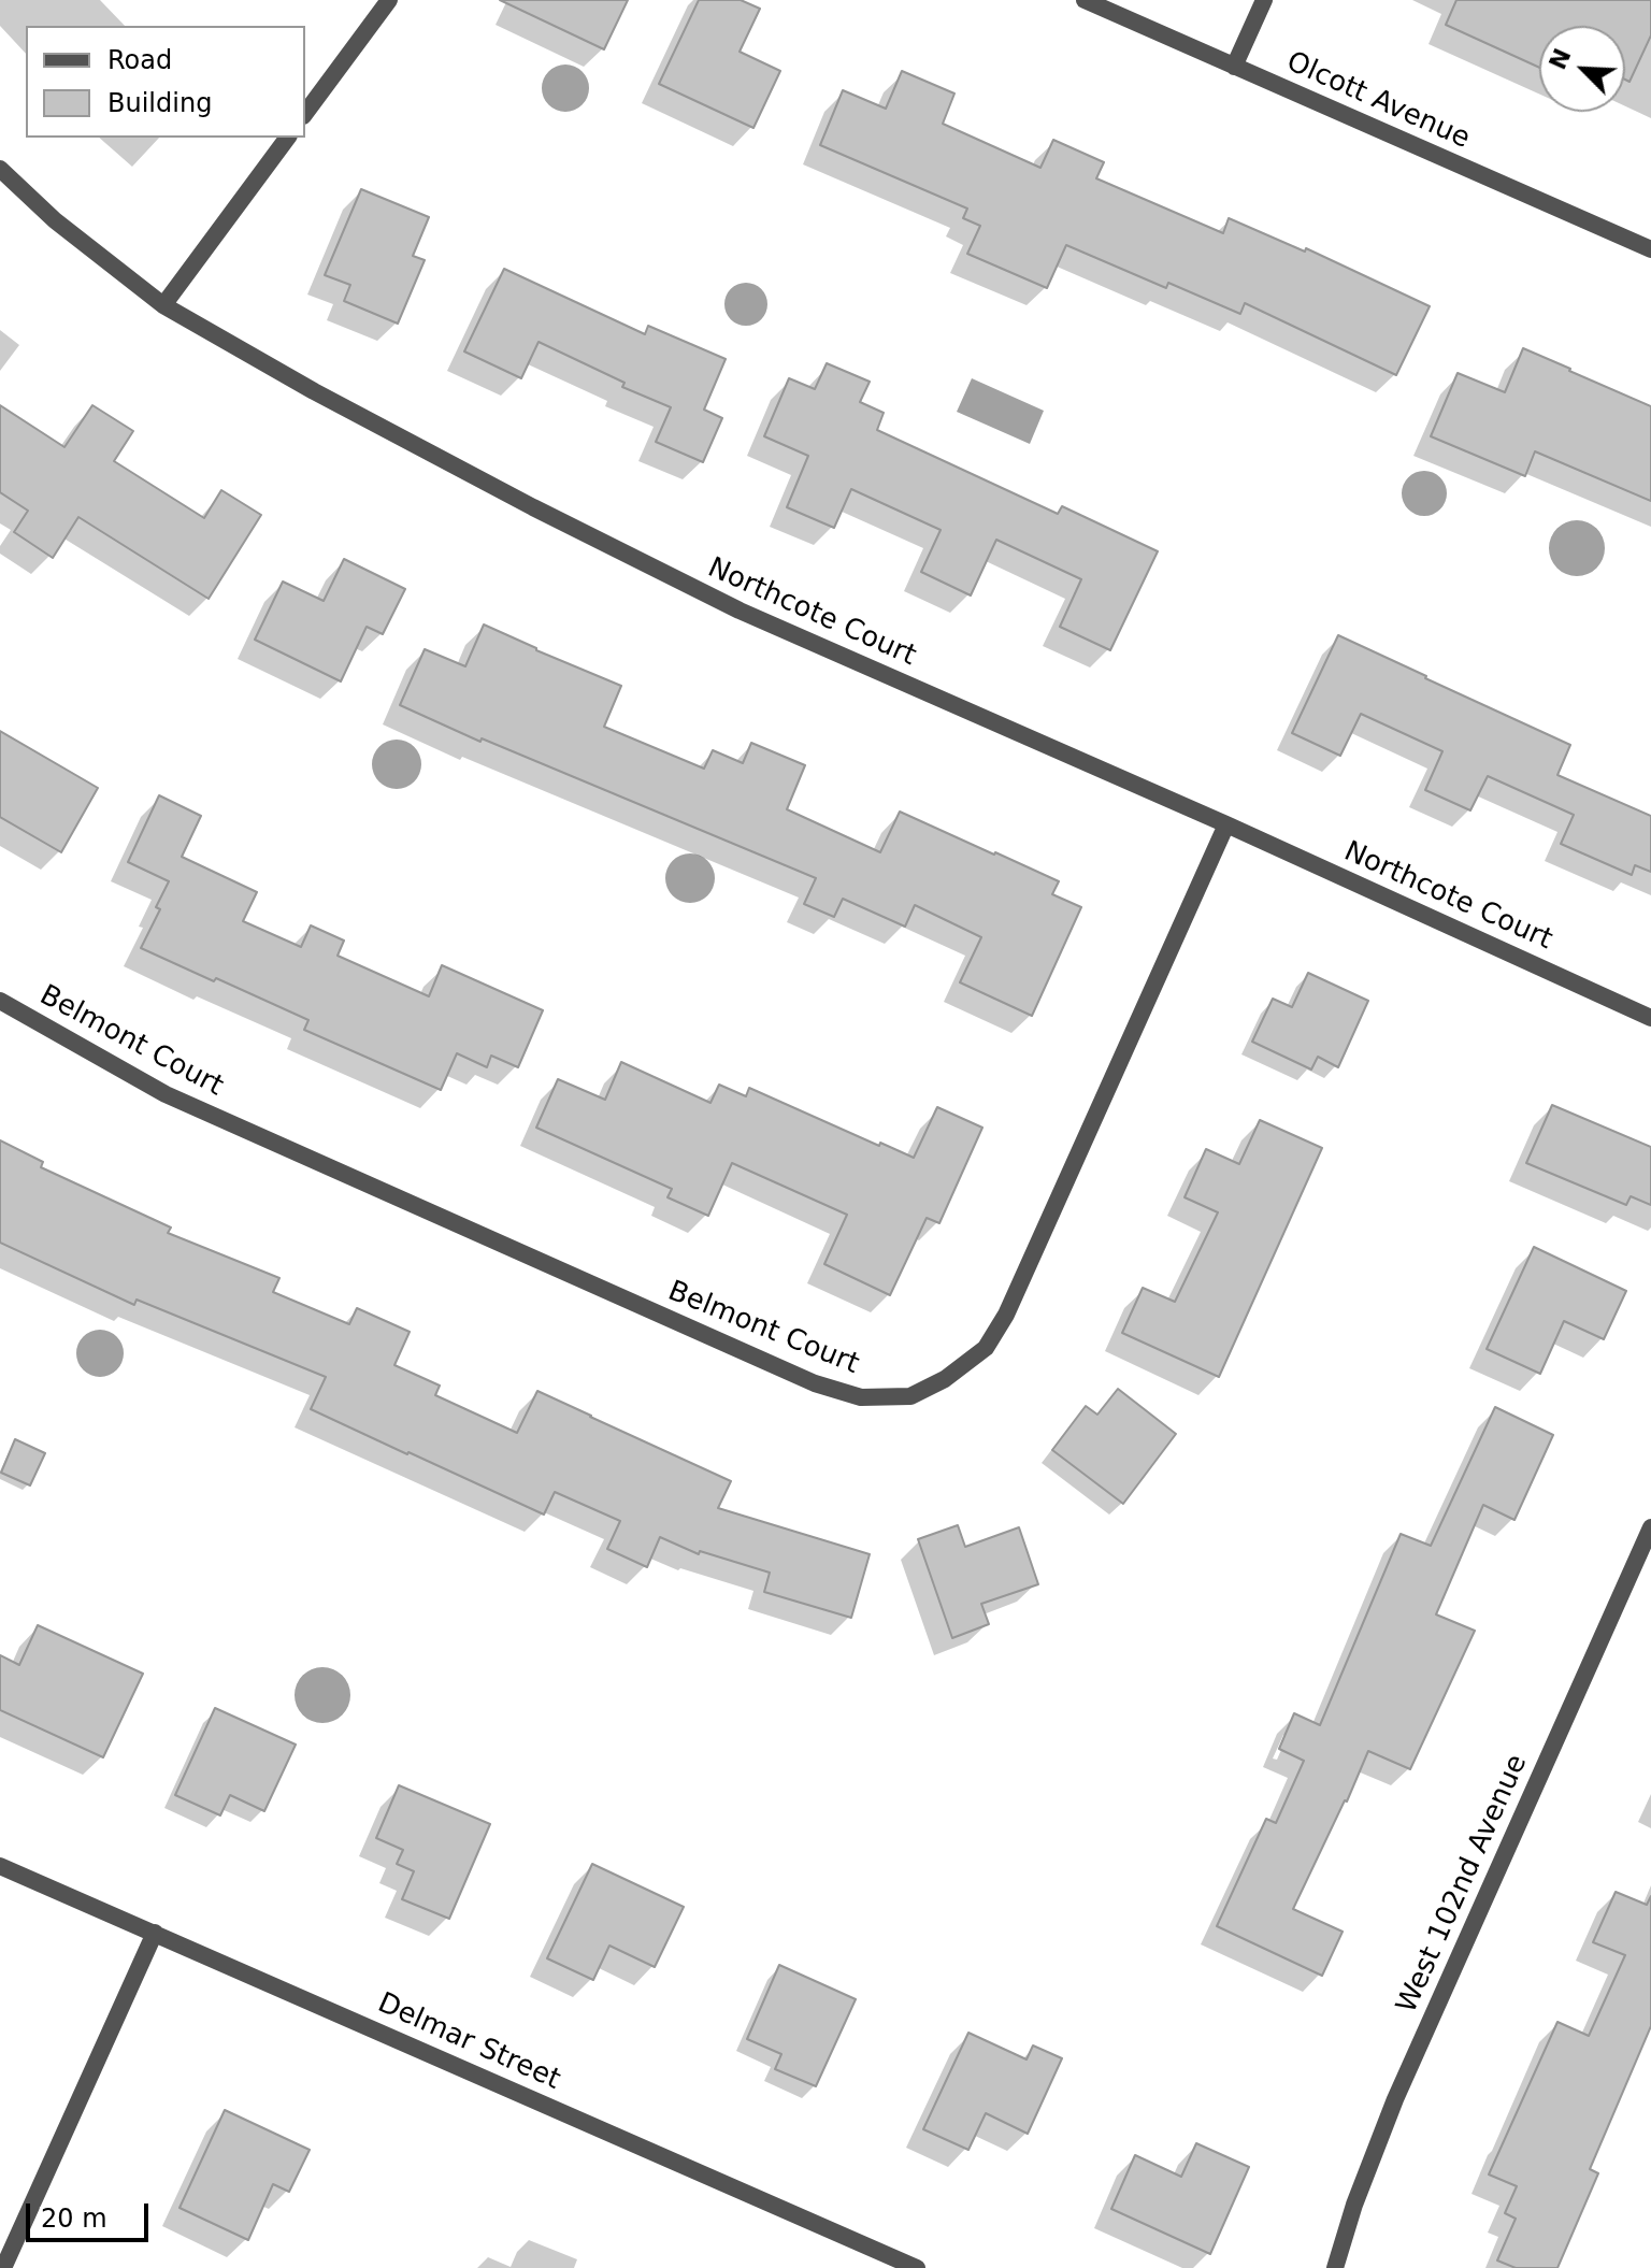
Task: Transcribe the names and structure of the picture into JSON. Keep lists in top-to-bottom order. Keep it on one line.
{"streets":{"street":["Olcott Avenue","Northcote Court","Belmont Court","West 102nd Avenue","Delmar Street"]},"crossings":[["Northcote Court","Belmont Court"]],"legend":["Road","Building"],"scale_bar":"20 m","north":"top left"}
